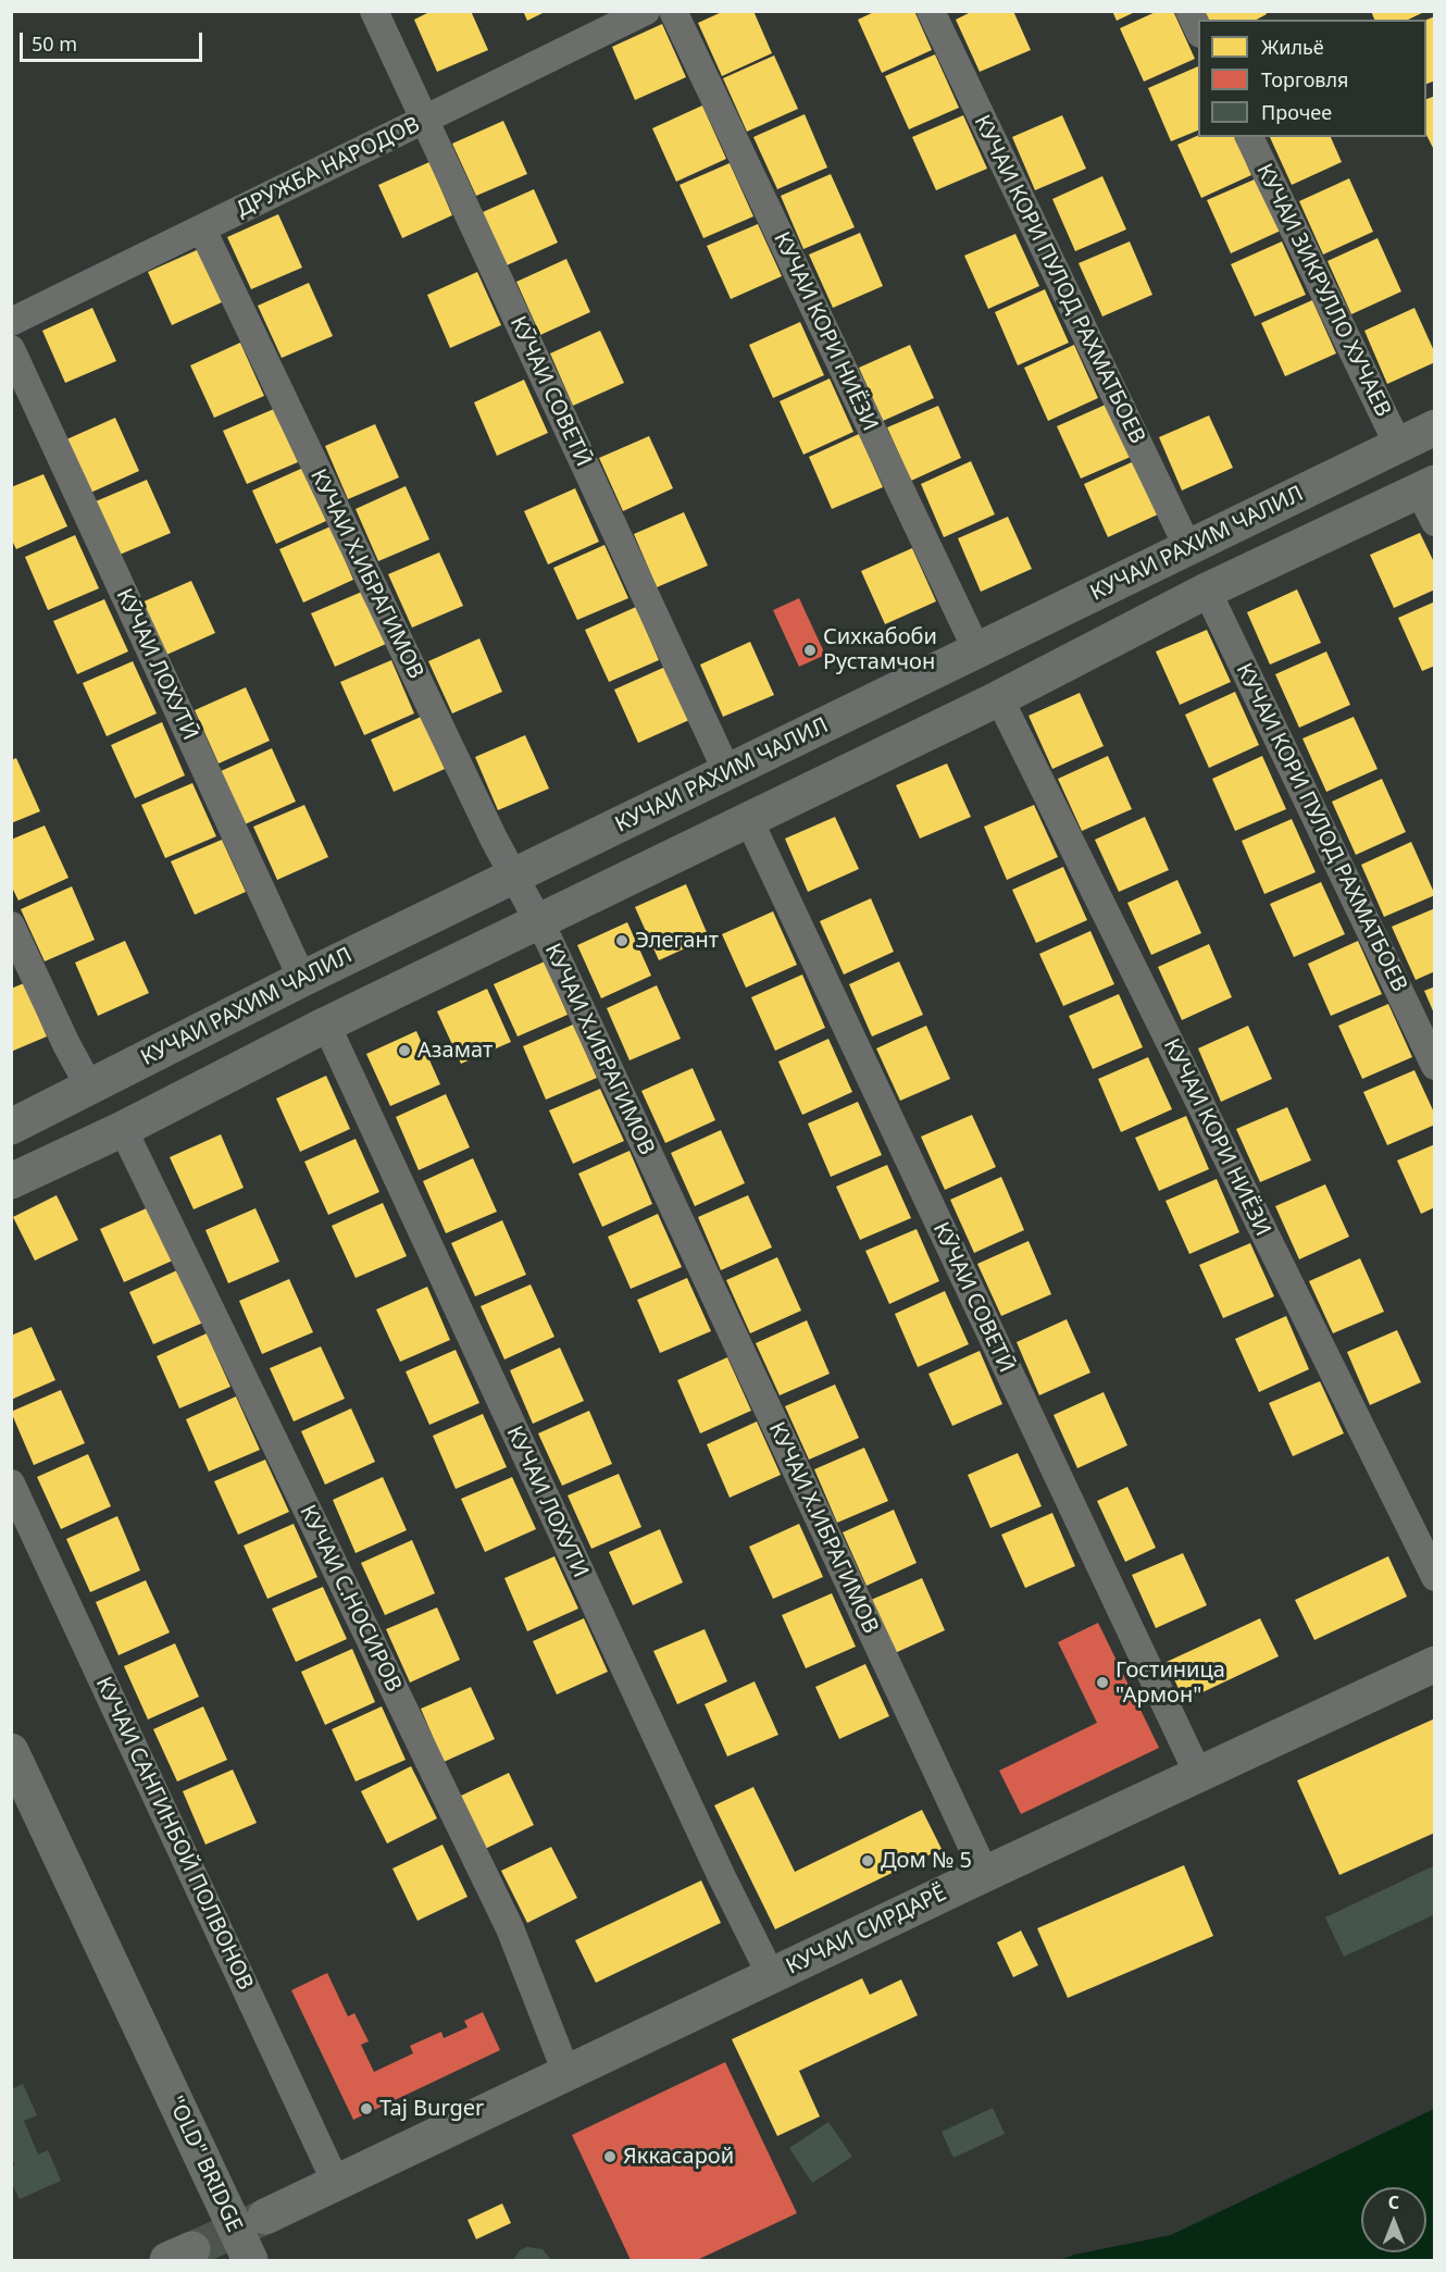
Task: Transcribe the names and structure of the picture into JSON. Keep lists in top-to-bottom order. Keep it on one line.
{"streets":{"main road":["КУЧАИ РАХИМ ЧАЛИЛ","КУЧАИ СИРДАРЁ","\"OLD\" BRIDGE"],"street":["ДРУЖБА НАРОДОВ","КУЧАИ КОРИ ПУЛОД РАХМАТБОЕВ","КУЧАИ ЗИКРУЛЛО ХУЧАЕВ","КУЧАИ КОРИ НИЁЗИ","КӮЧАИ СОВЕТӢ","КУЧАИ Х.ИБРАГИМОВ","КӮЧАИ ЛОХУТӢ","КУЧАИ ЛОХУТИ","КУЧАИ С.НОСИРОВ","КУЧАИ САНГИНБОЙ ПОЛВОНОВ"]},"crossings":[["ДРУЖБА НАРОДОВ","КӮЧАИ СОВЕТӢ"],["ДРУЖБА НАРОДОВ","КУЧАИ Х.ИБРАГИМОВ"],["КУЧАИ КОРИ ПУЛОД РАХМАТБОЕВ","КУЧАИ РАХИМ ЧАЛИЛ"],["КУЧАИ ЗИКРУЛЛО ХУЧАЕВ","КУЧАИ РАХИМ ЧАЛИЛ"],["КУЧАИ КОРИ НИЁЗИ","КУЧАИ РАХИМ ЧАЛИЛ"],["КӮЧАИ СОВЕТӢ","КУЧАИ РАХИМ ЧАЛИЛ"],["КӮЧАИ СОВЕТӢ","КУЧАИ СИРДАРЁ"],["КУЧАИ РАХИМ ЧАЛИЛ","КУЧАИ Х.ИБРАГИМОВ"],["КУЧАИ РАХИМ ЧАЛИЛ","КӮЧАИ ЛОХУТӢ"],["КУЧАИ Х.ИБРАГИМОВ","КУЧАИ СИРДАРЁ"],["КУЧАИ ЛОХУТИ","КУЧАИ СИРДАРЁ"],["КУЧАИ С.НОСИРОВ","КУЧАИ СИРДАРЁ"],["КУЧАИ САНГИНБОЙ ПОЛВОНОВ","КУЧАИ СИРДАРЁ"]],"places":["Сихкабоби Рустамчон","Элегант","Азамат","Гостиница \"Армон\"","Дом № 5","Taj Burger","Яккасарой"],"legend":["Жильё","Торговля","Прочее"],"scale_bar":"50 m","north":"top"}
